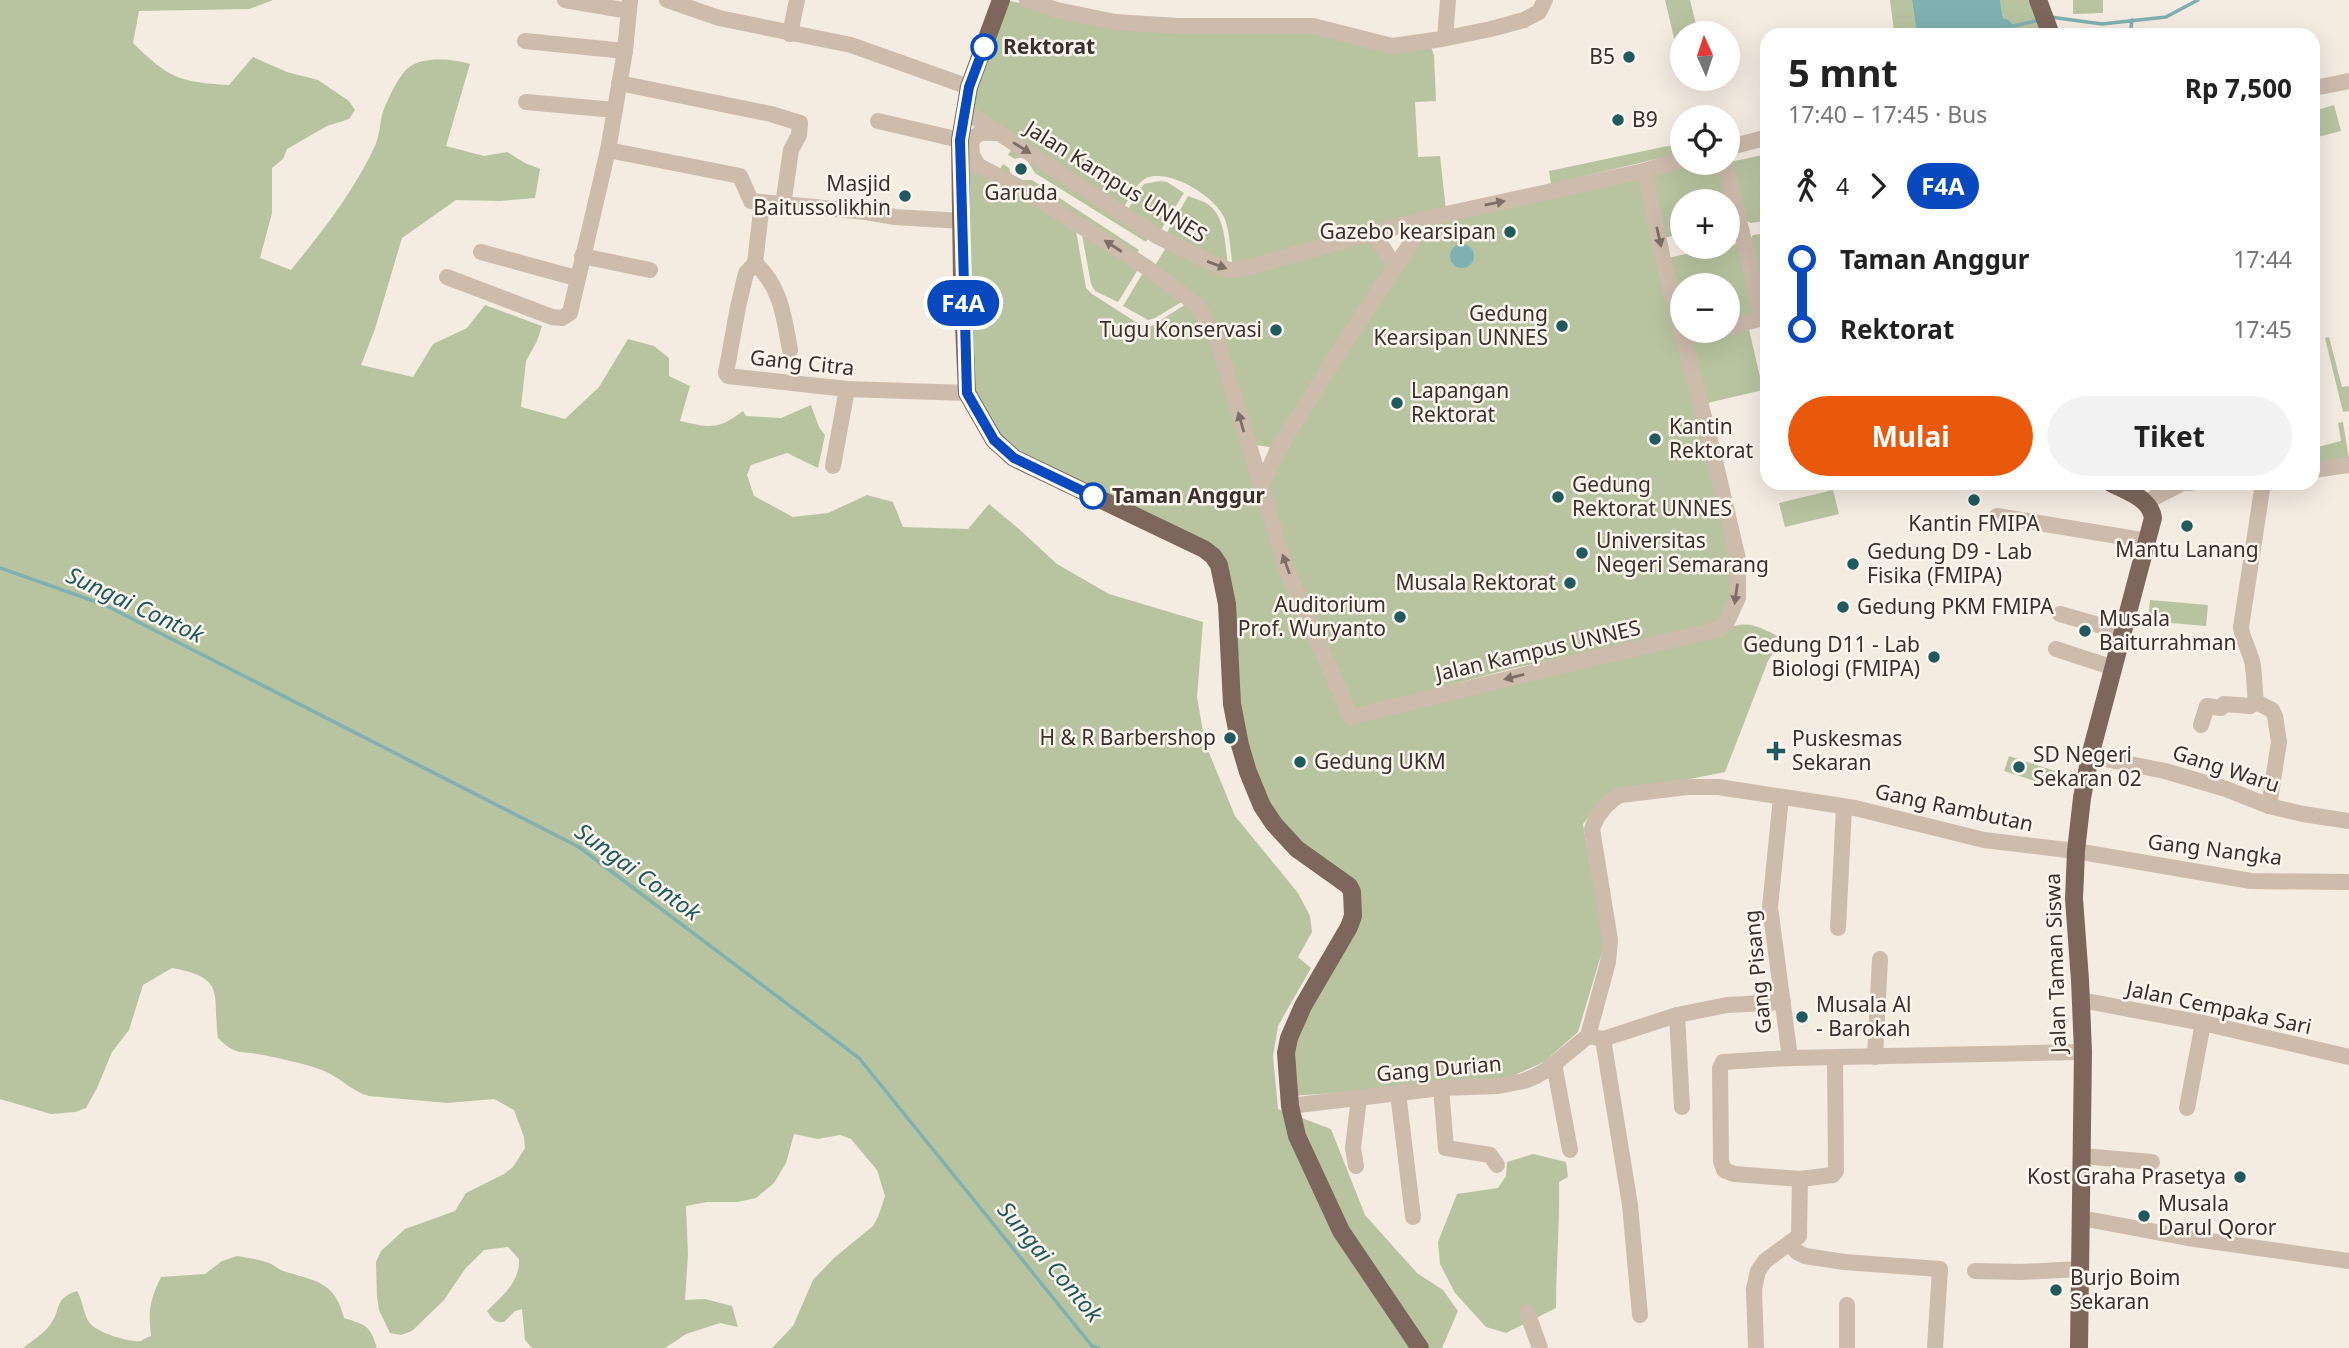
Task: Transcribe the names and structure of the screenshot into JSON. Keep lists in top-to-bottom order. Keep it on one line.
{"streets":{"main road":["Jalan Taman Siswa"],"street":["Jalan Kampus UNNES","Gang Citra","Gang Waru","Gang Rambutan","Gang Nangka","Gang Pisang","Jalan Cempaka Sari","Gang Durian"]},"crossings":[["Gang Waru","Jalan Taman Siswa"],["Gang Rambutan","Gang Nangka"],["Gang Rambutan","Jalan Taman Siswa"],["Gang Rambutan","Gang Pisang"],["Gang Rambutan","Gang Durian"],["Gang Nangka","Jalan Taman Siswa"],["Jalan Taman Siswa","Gang Pisang"],["Jalan Taman Siswa","Jalan Cempaka Sari"],["Gang Pisang","Gang Durian"]],"water":["Sungai Contok"],"places":{"other":["Rektorat","B5","B9","Garuda","Masjid Baitussolikhin","Gazebo kearsipan","Gedung Kearsipan UNNES","Tugu Konservasi","Lapangan Rektorat","Kantin Rektorat","Taman Anggur","Gedung Rektorat UNNES","Kantin FMIPA","Mantu Lanang","Universitas Negeri Semarang","Gedung D9 - Lab Fisika (FMIPA)","Musala Rektorat","Gedung PKM FMIPA","Auditorium Prof. Wuryanto","Musala Baiturrahman","Gedung D11 - Lab Biologi (FMIPA)","H & R Barbershop","Gedung UKM","SD Negeri Sekaran 02","Musala Al - Barokah","Kost Graha Prasetya","Musala Darul Qoror","Burjo Boim Sekaran"],"health":["Puskesmas Sekaran"]},"lines":["bus line F4A"],"north":"top","page":{"on_map":"F4A","map_buttons":["+","−"],"heading":["5 mnt","17:40 – 17:45 · Bus","Rp 7,500"],"legs":["4","F4A"],"list":[{"name":"Taman Anggur","value":"17:44"},{"name":"Rektorat","value":"17:45"}],"buttons":["Mulai","Tiket"]}}
